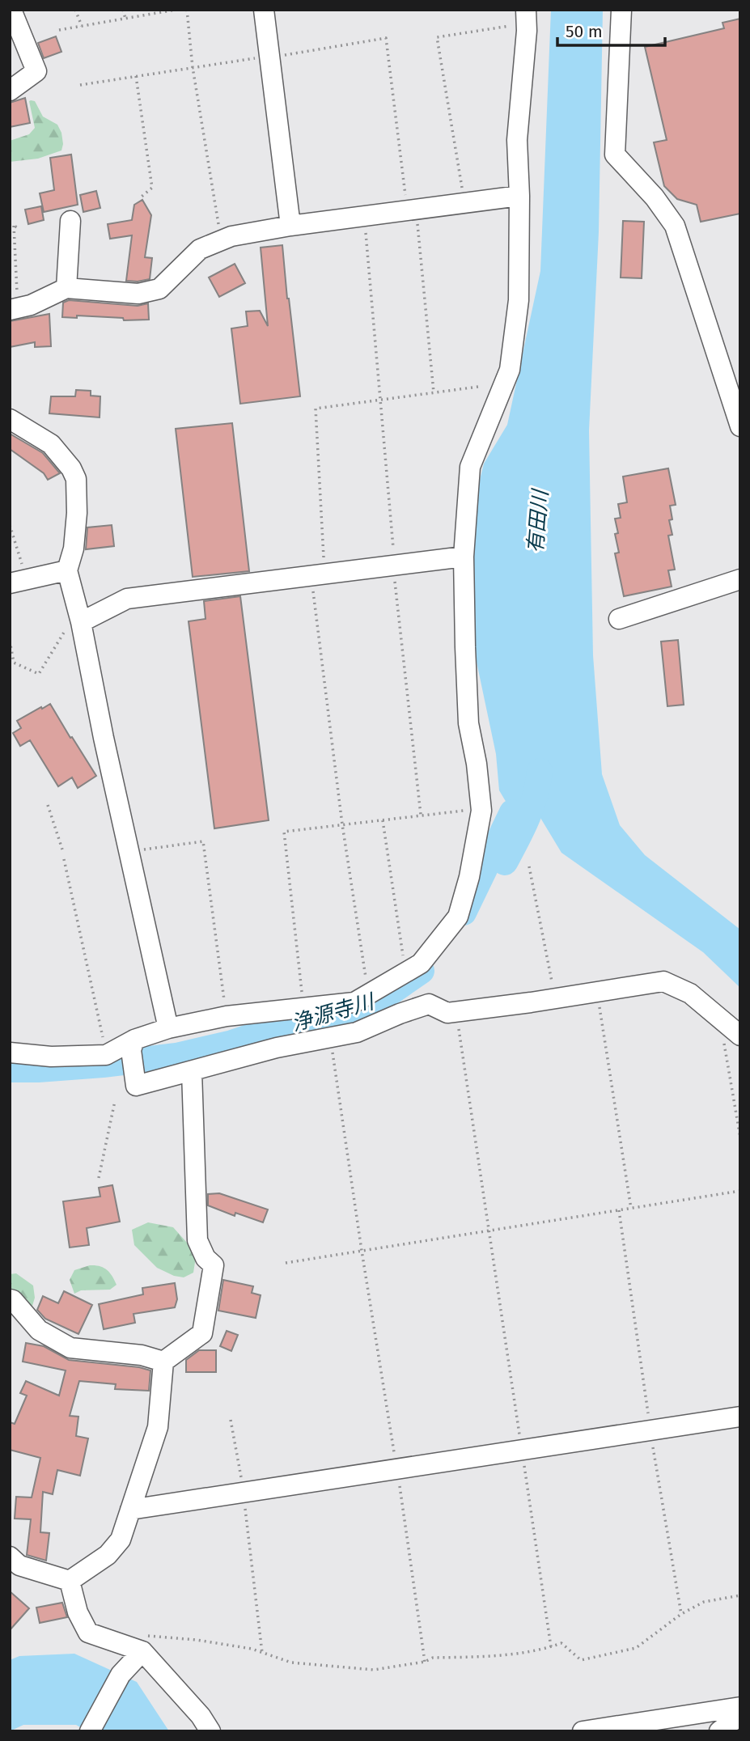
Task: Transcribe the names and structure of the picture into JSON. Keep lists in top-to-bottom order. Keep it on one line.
{"water":["有田川","浄源寺川"],"scale_bar":"50 m"}
